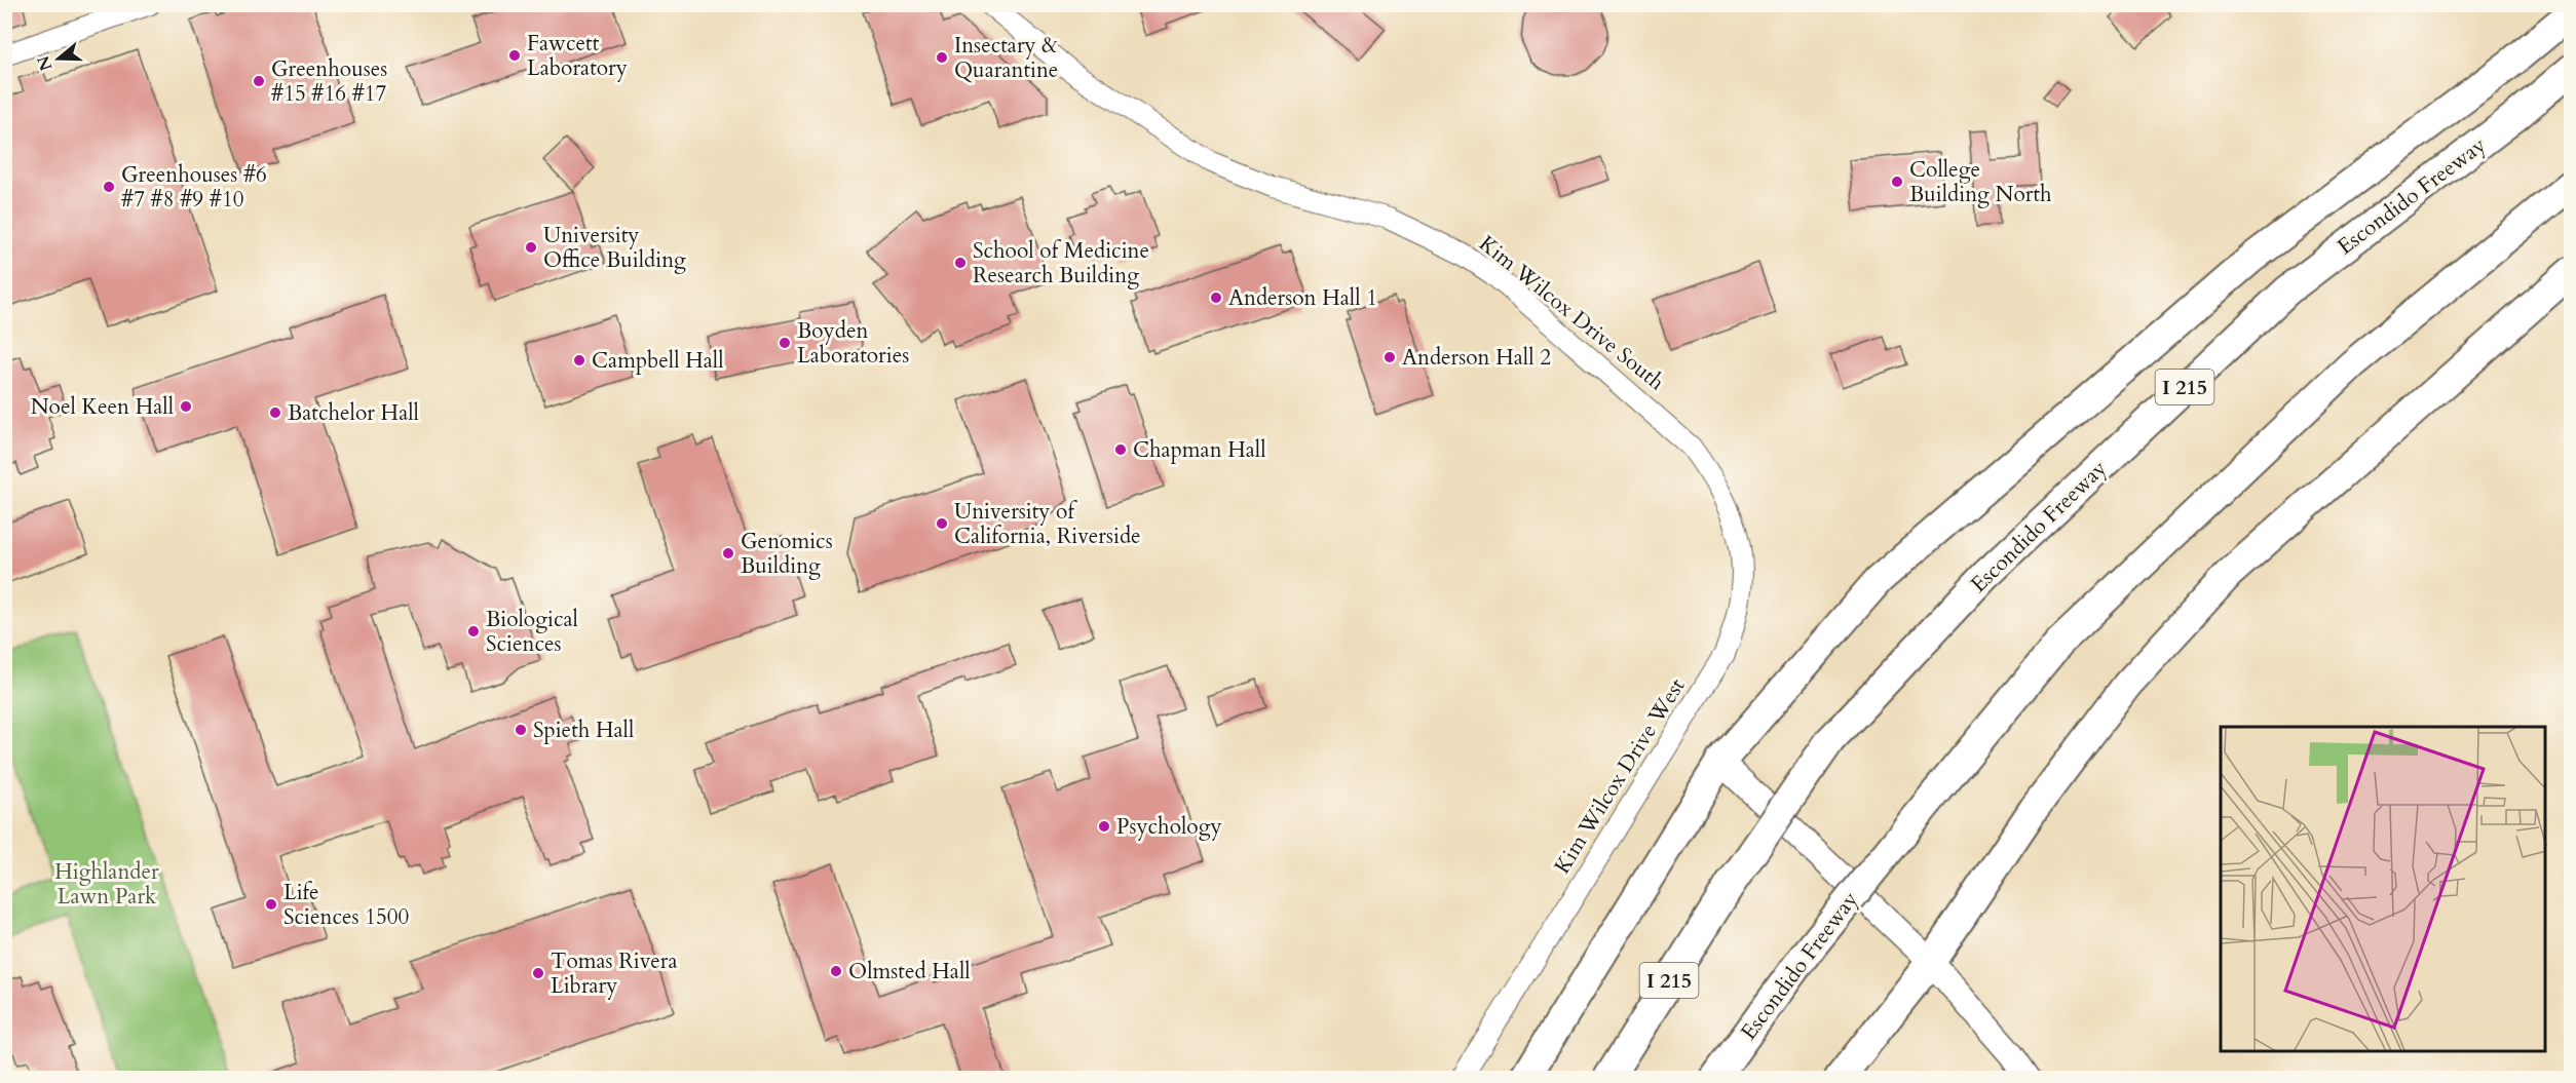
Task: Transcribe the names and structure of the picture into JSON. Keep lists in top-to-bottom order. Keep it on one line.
{"streets":{"highway":["Escondido Freeway","I 215"],"street":["Kim Wilcox Drive South","Kim Wilcox Drive West"]},"crossings":[["Kim Wilcox Drive South","Kim Wilcox Drive West"]],"parks":["Highlander Lawn Park"],"places":["Fawcett Laboratory","Insectary & Quarantine","Greenhouses #15 #16 #17","College Building North","Greenhouses #6 #7 #8 #9 #10","University Office Building","School of Medicine Research Building","Anderson Hall 1","Boyden Laboratories","Anderson Hall 2","Campbell Hall","Noel Keen Hall","Batchelor Hall","Chapman Hall","University of California, Riverside","Genomics Building","Biological Sciences","Spieth Hall","Psychology","Life Sciences 1500","Olmsted Hall","Tomas Rivera Library"],"north":"left"}
